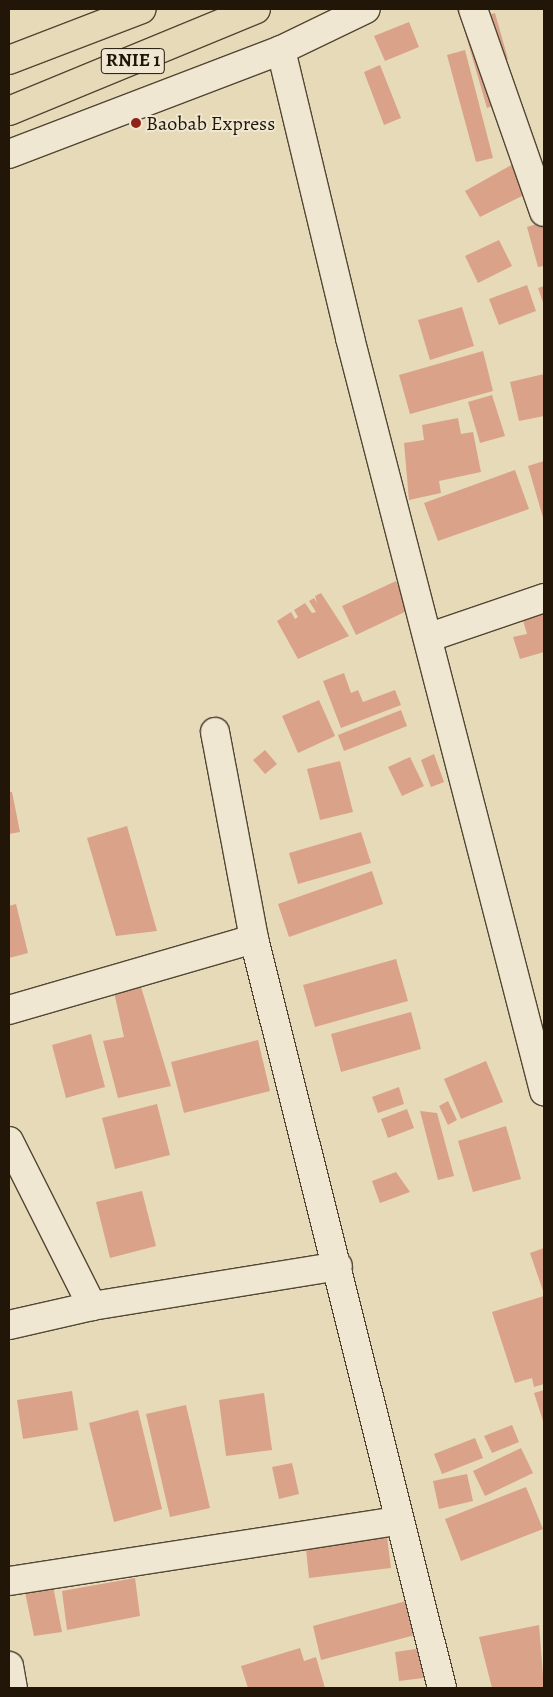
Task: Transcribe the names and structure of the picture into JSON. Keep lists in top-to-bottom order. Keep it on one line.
{"streets":{"highway":["RNIE 1"]},"places":["Baobab Express"]}
